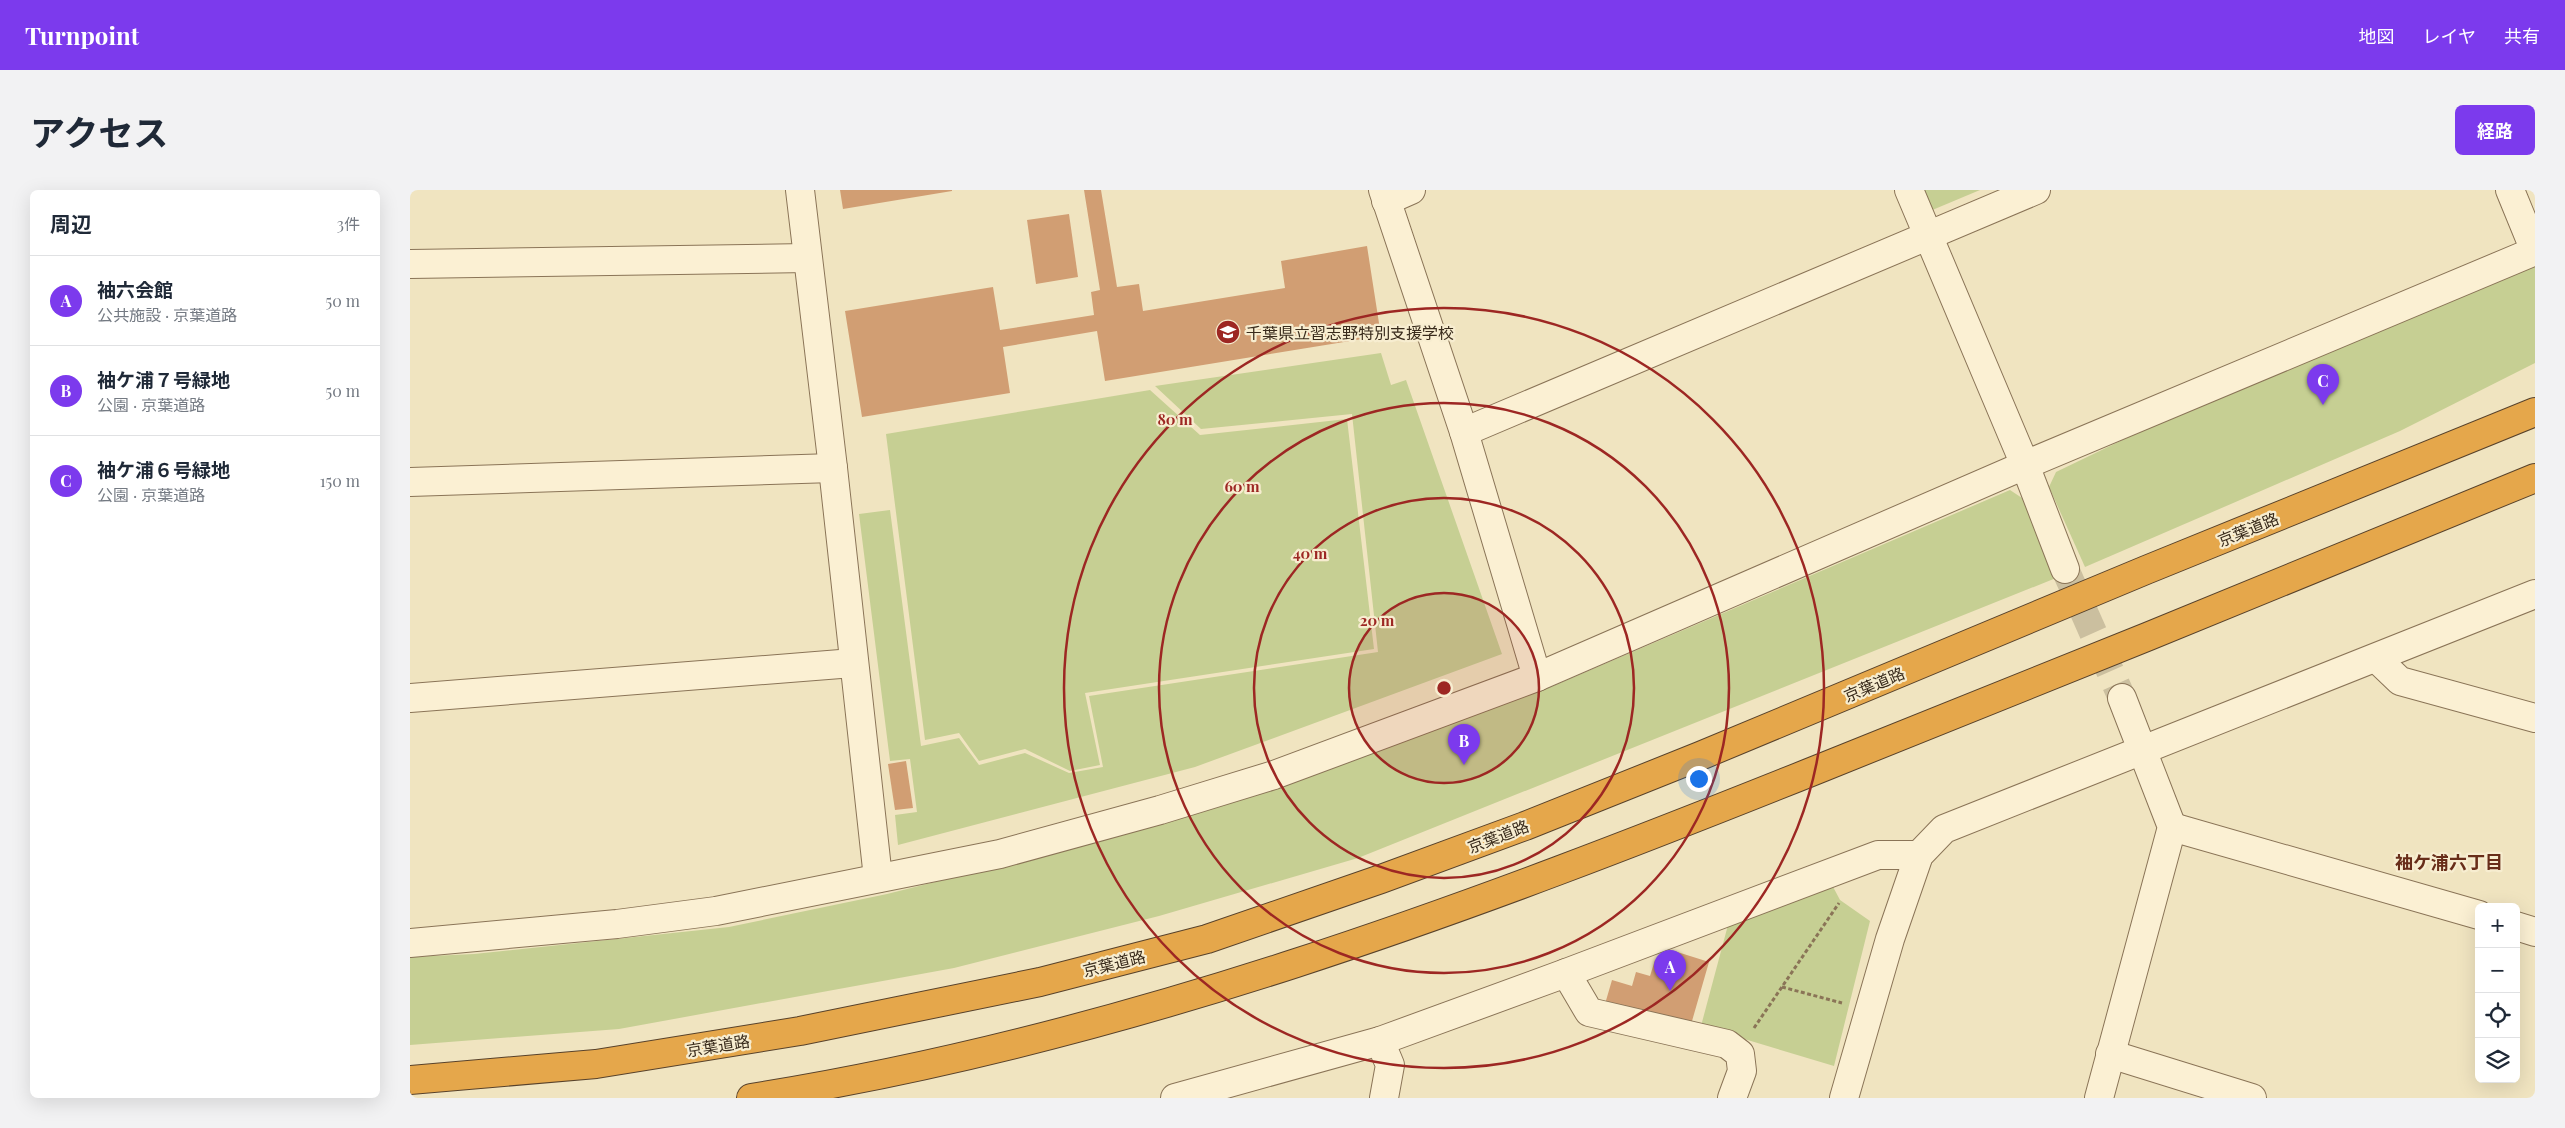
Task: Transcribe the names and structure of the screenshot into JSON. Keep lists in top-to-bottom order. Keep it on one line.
{"streets":{"highway":["京葉道路"]},"districts":["袖ケ浦六丁目"],"places":{"school or university":["千葉県立習志野特別支援学校"]},"page":{"header":"Turnpoint","nav":["地図","レイヤ","共有"],"title":"アクセス","buttons":"経路","heading":["周辺","3件"],"list":[{"mark":"A","name":"袖六会館","note":"公共施設 · 京葉道路","value":"50 m"},{"mark":"B","name":"袖ケ浦７号緑地","note":"公園 · 京葉道路","value":"50 m"},{"mark":"C","name":"袖ケ浦６号緑地","note":"公園 · 京葉道路","value":"150 m"}],"pins":["C","B","A"],"map_buttons":["+","−"]},"rings":["80 m","60 m","40 m","20 m"]}
